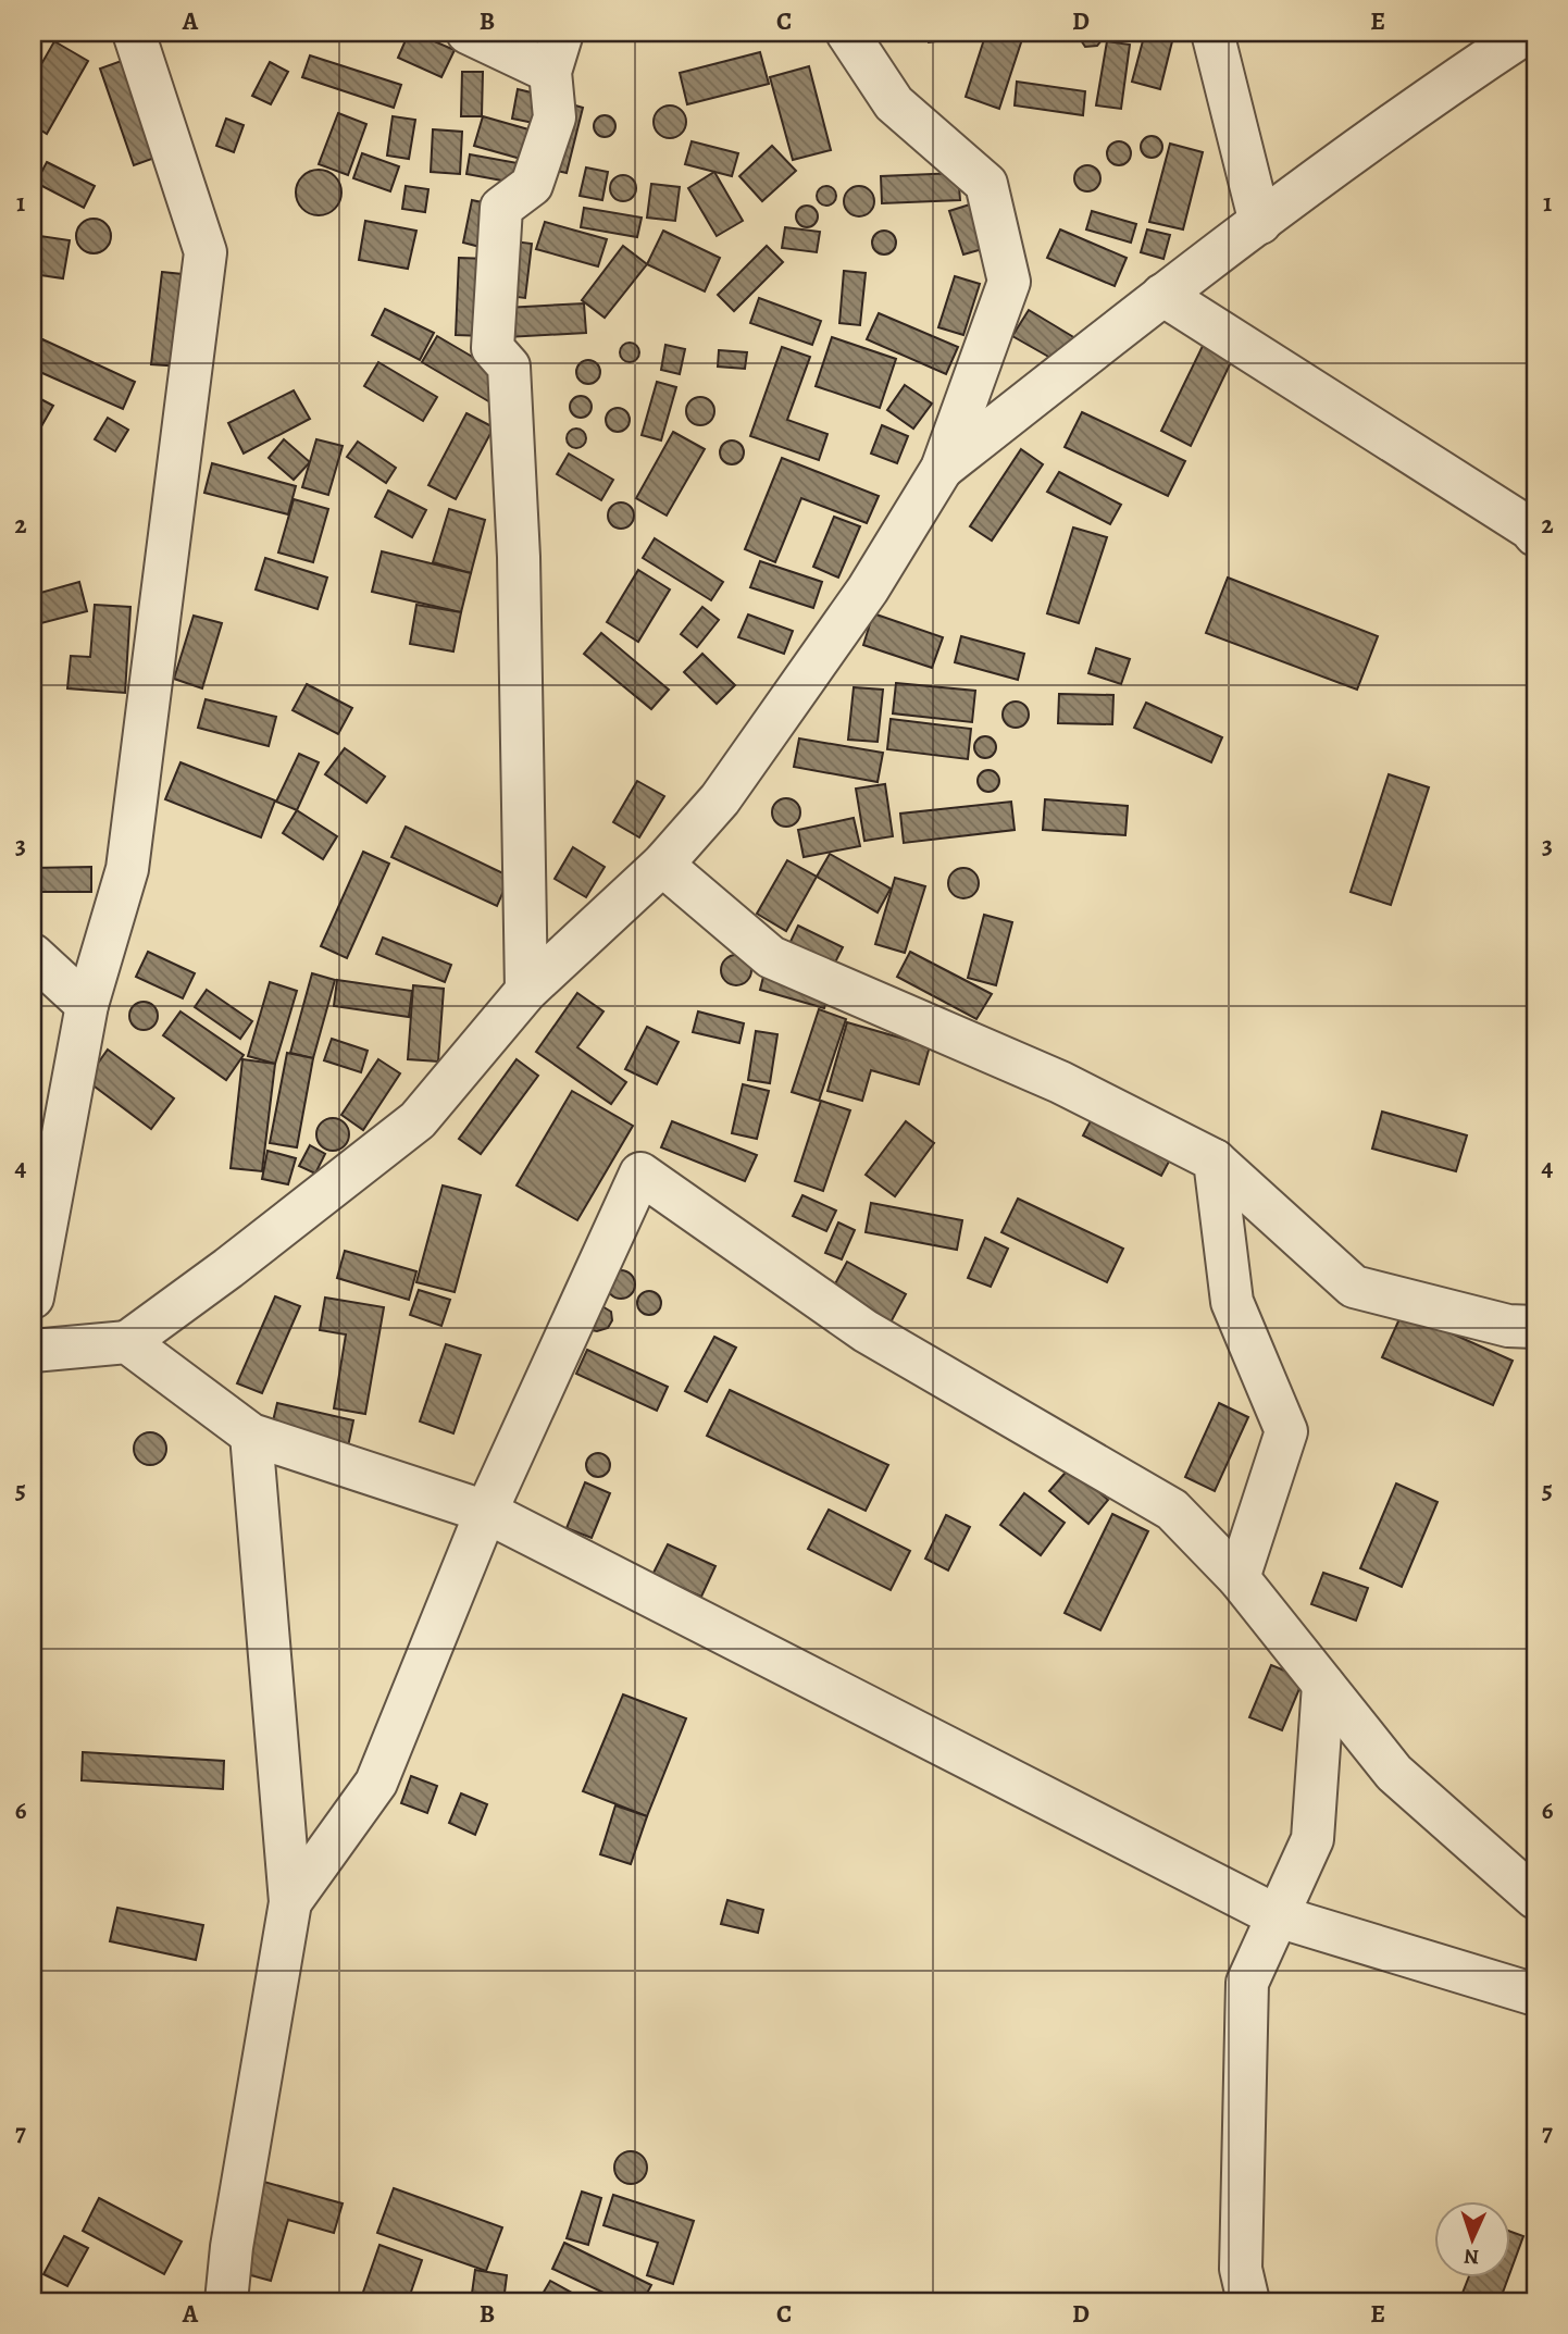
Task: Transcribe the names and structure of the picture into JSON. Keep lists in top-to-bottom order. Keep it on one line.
{"north":"bottom","grid":{"columns":["A","B","C","D","E"],"rows":["1","2","3","4","5","6","7"]}}
